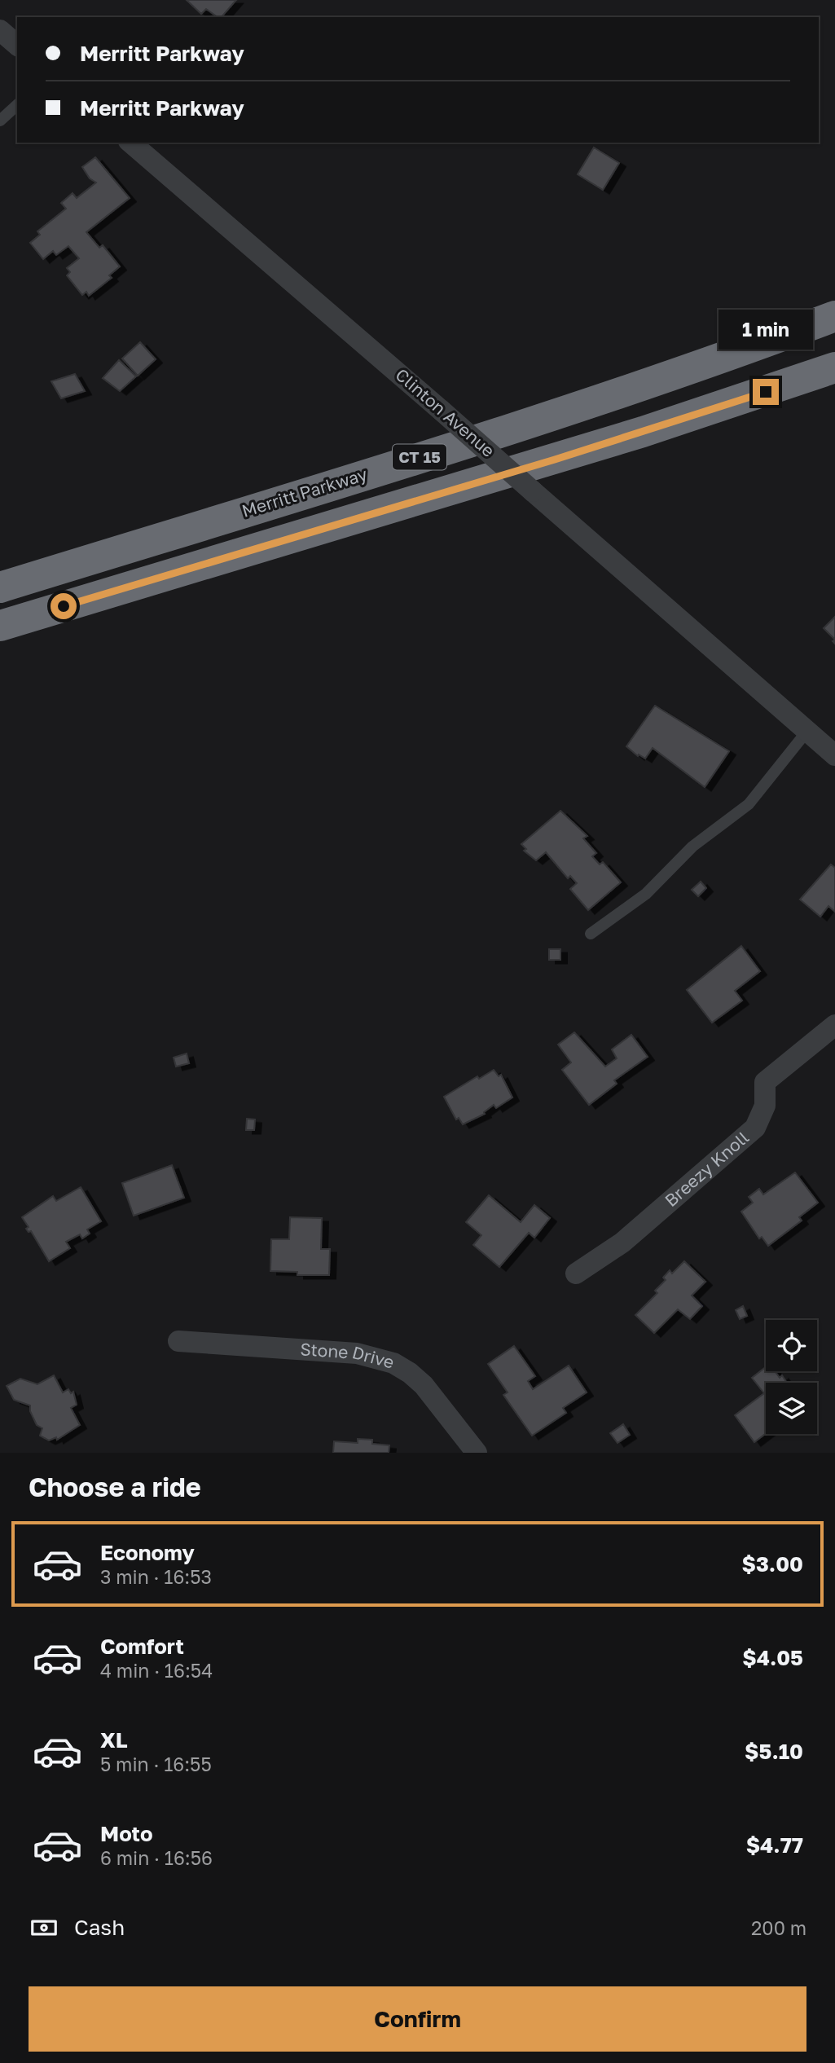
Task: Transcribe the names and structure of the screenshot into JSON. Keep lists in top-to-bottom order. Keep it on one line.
{"streets":{"highway":["CT 15","Merritt Parkway"],"street":["Clinton Avenue","Breezy Knoll","Stone Drive"]},"page":{"banner":["Merritt Parkway","Merritt Parkway"],"bubble":"1 min","heading":"Choose a ride","list":[{"name":"Economy","note":"3 min · 16:53","value":"$3.00"},{"name":"Comfort","note":"4 min · 16:54","value":"$4.05"},{"name":"XL","note":"5 min · 16:55","value":"$5.10"},{"name":"Moto","note":"6 min · 16:56","value":"$4.77"}],"pay":["Cash","200 m"],"buttons":"Confirm"}}
